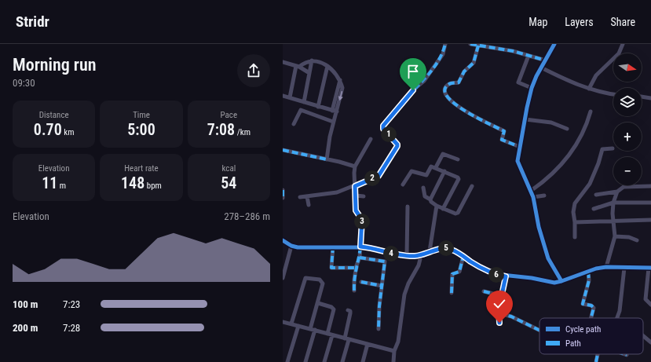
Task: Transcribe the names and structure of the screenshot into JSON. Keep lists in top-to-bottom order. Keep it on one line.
{"legend":["Cycle path","Path"],"north":"right","page":{"header":"Stridr","nav":["Map","Layers","Share"],"heading":["Morning run","09:30"],"map_buttons":["+","−"],"stats":[["Distance","0.70 km"],["Time","5:00"],["Pace","7:08 /km"],["Elevation","11 m"],["Heart rate","148 bpm"],["kcal","54"]],"pins":["1","2","3","5","4","6"],"chart":["Elevation","278–286 m"],"list":[{"name":"100 m","note":"7:23"},{"name":"200 m","note":"7:28"}]}}
